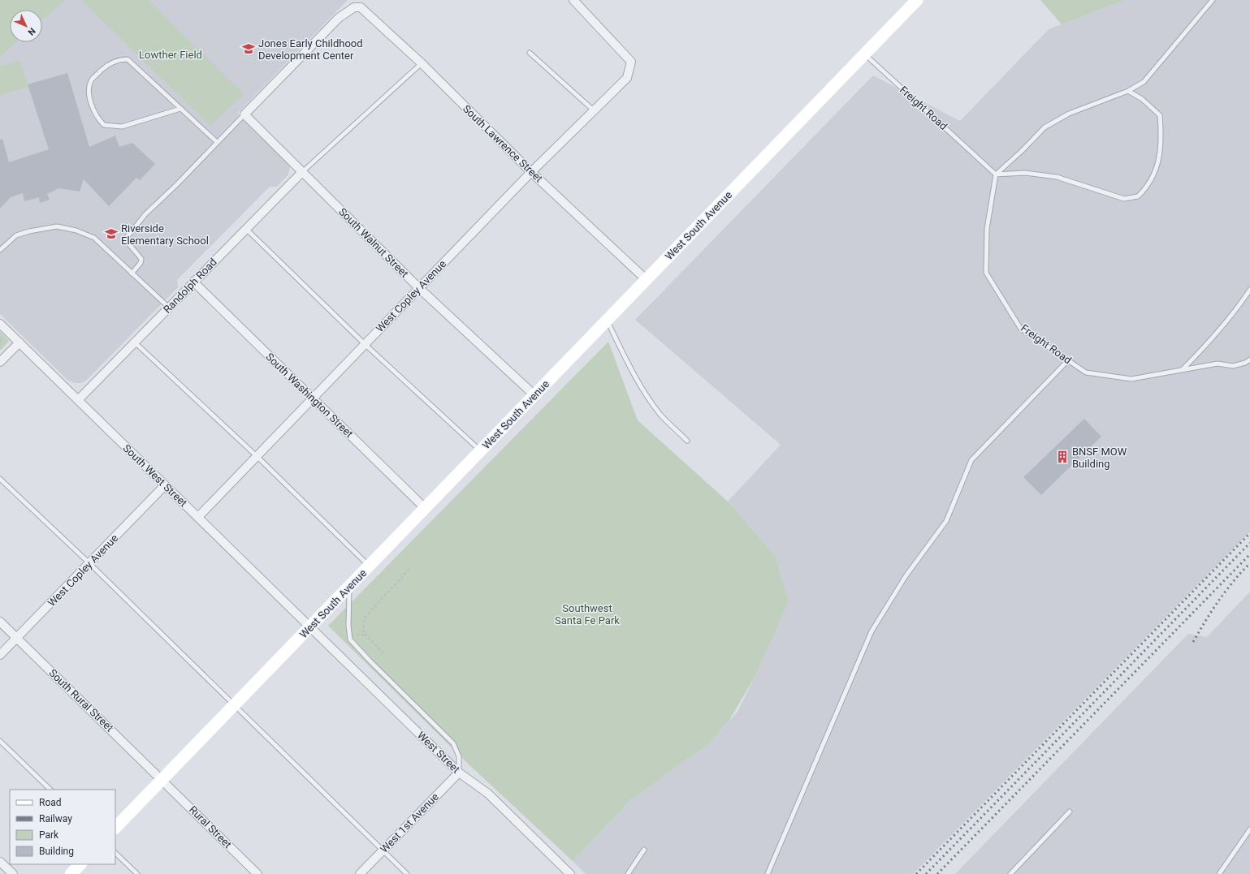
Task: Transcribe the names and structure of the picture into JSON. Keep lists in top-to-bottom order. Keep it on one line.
{"streets":{"main road":["West South Avenue"],"street":["South Lawrence Street","South Walnut Street","Randolph Road","West Copley Avenue","South Washington Street","South West Street","South Rural Street","West Street","West 1st Avenue","Rural Street"],"lane":["Freight Road"]},"crossings":[["Freight Road","West South Avenue"],["South Lawrence Street","West South Avenue"],["South Lawrence Street","South Walnut Street"],["South Lawrence Street","West Copley Avenue"],["West South Avenue","South Walnut Street"],["West South Avenue","South Washington Street"],["West South Avenue","South West Street"],["West South Avenue","South Rural Street"],["West South Avenue","West Street"],["West South Avenue","Rural Street"],["South Walnut Street","Randolph Road"],["South Walnut Street","West Copley Avenue"],["Randolph Road","South Washington Street"],["Randolph Road","South West Street"],["West Copley Avenue","South Washington Street"],["West Copley Avenue","South West Street"],["West Copley Avenue","South Rural Street"],["South West Street","West Street"],["South Rural Street","Rural Street"],["West Street","West 1st Avenue"]],"parks":["Lowther Field","Southwest Santa Fe Park"],"places":{"school or university":["Jones Early Childhood Development Center","Riverside Elementary School"],"building":["BNSF MOW Building"]},"legend":["Road","Railway","Park","Building"],"north":"bottom right"}
